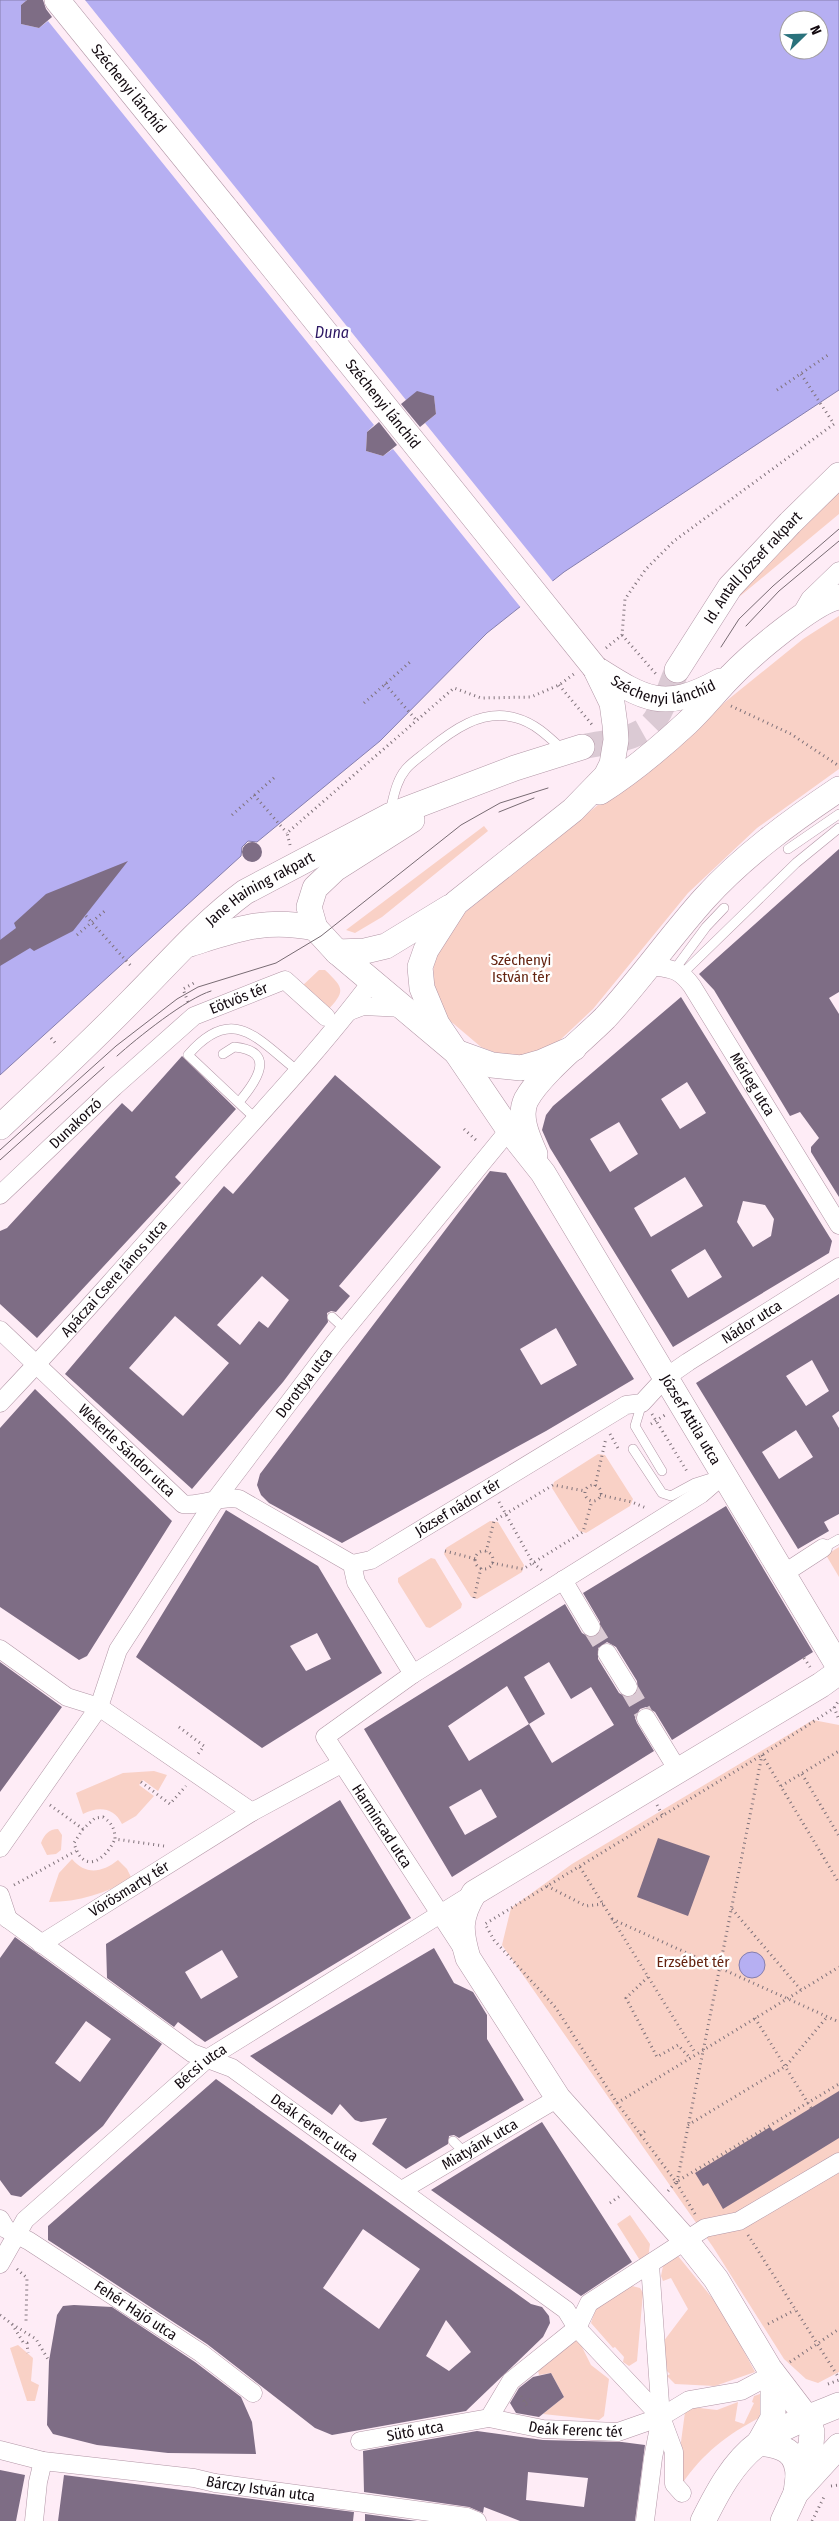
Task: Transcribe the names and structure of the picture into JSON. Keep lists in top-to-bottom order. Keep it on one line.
{"streets":{"street":["Széchenyi lánchíd","Id. Antall József rakpart","Jane Haining rakpart","Eötvös tér","Mérleg utca","Dunakorzó","Apáczai Csere János utca","Nádor utca","Dorottya utca","József Attila utca","Wekerle Sándor utca","József nádor tér","Harmincad utca","Vörösmarty tér","Bécsi utca","Deák Ferenc utca","Miatyánk utca","Fehér Hajó utca","Deák Ferenc tér","Sütő utca","Bárczy István utca"]},"crossings":[["Széchenyi lánchíd","Jane Haining rakpart"],["Eötvös tér","Dunakorzó"],["Apáczai Csere János utca","Wekerle Sándor utca"],["Nádor utca","József Attila utca"],["Dorottya utca","Wekerle Sándor utca"],["Wekerle Sándor utca","József nádor tér"],["Harmincad utca","Vörösmarty tér"],["Harmincad utca","Bécsi utca"],["Vörösmarty tér","Deák Ferenc utca"],["Bécsi utca","Deák Ferenc utca"],["Bécsi utca","Fehér Hajó utca"],["Deák Ferenc utca","Miatyánk utca"],["Deák Ferenc tér","Sütő utca"]],"water":["Duna"],"parks":["Széchenyi István tér","Erzsébet tér"],"north":"top right"}
